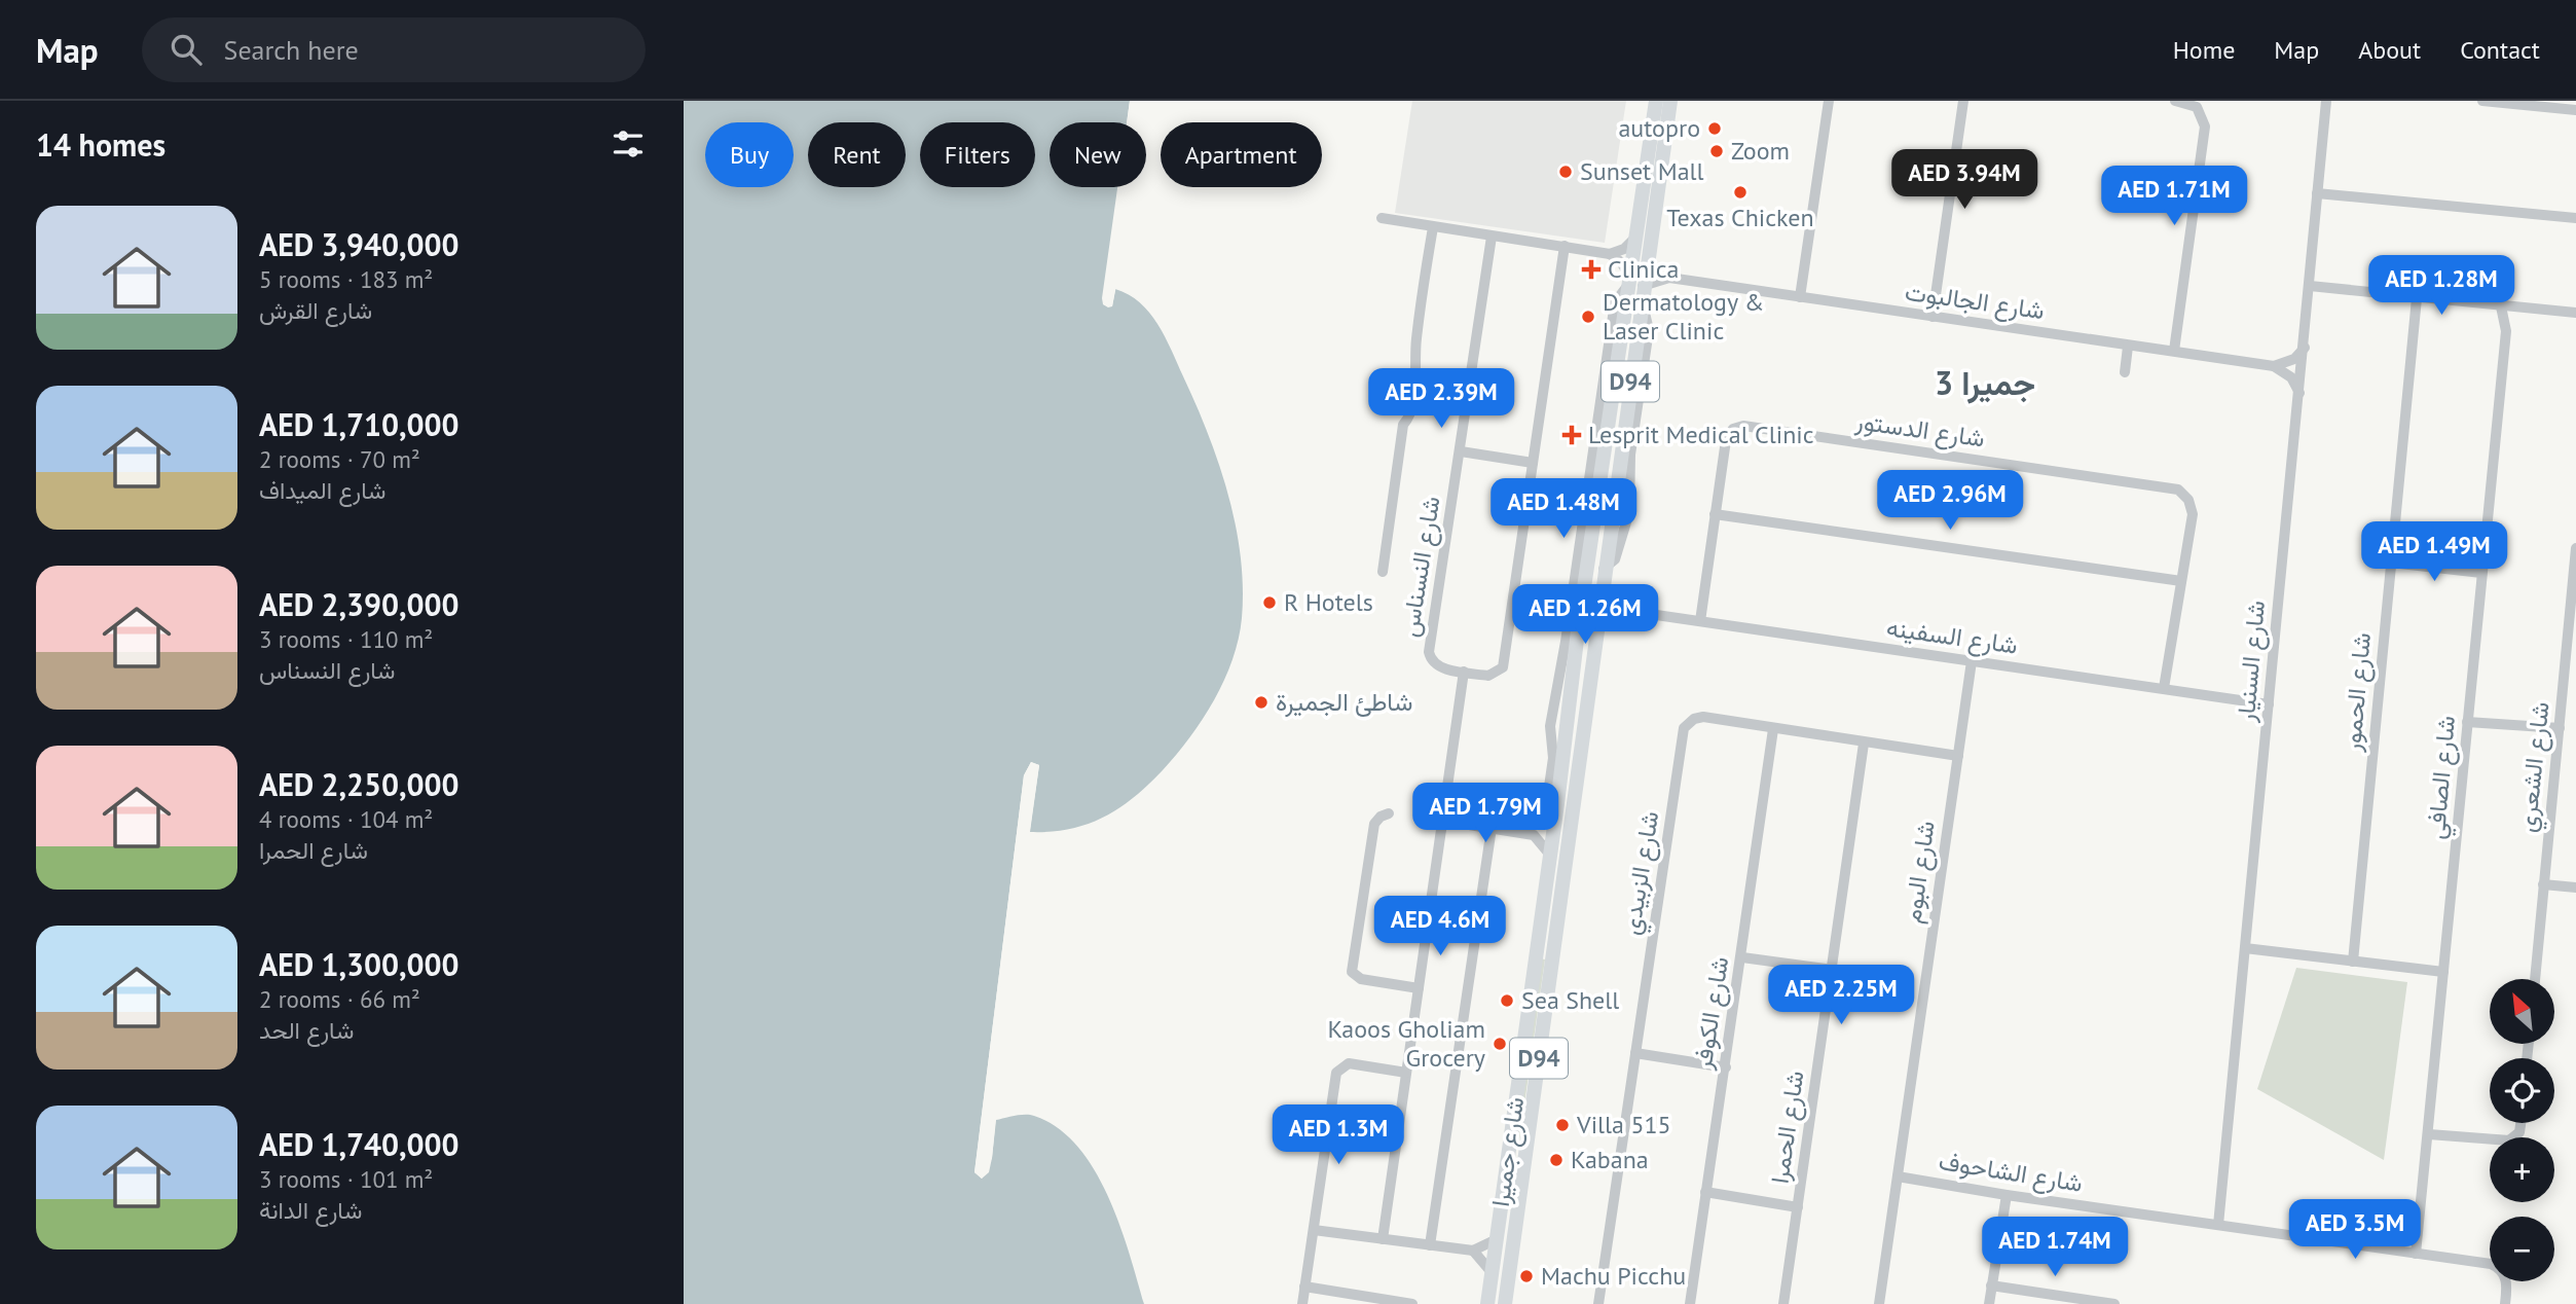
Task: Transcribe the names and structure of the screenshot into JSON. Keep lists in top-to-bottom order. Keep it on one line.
{"streets":{"main road":["D94","شارع جميرا"],"street":["شارع الجالبوت","شارع الدستور","شارع النسناس","شارع السفينه","شارع السنيار","شارع الحمور","شارع الشعري","شارع الصافي","شارع البوم","شارع الزبيدي","شارع الكوفر","شارع الحمرا","شارع الشاحوف"]},"crossings":[["شارع الجالبوت","شارع جميرا"],["شارع الدستور","شارع السفينه"],["شارع السفينه","شارع السنيار"],["شارع السفينه","شارع البوم"],["شارع السنيار","شارع الشاحوف"],["شارع الصافي","شارع الشاحوف"],["شارع البوم","شارع الزبيدي"],["شارع البوم","شارع الشاحوف"],["شارع الزبيدي","شارع الكوفر"],["شارع الزبيدي","شارع الحمرا"]],"districts":["جميرا 3"],"places":{"other":["autopro","Zoom","Sunset Mall","Texas Chicken","Dermatology & Laser Clinic","R Hotels","شاطئ الجميرة","Sea Shell","Kaoos Gholiam Grocery","Villa 515","Kabana","Machu Picchu"],"health":["Clinica","Lesprit Medical Clinic"]},"north":"top left","page":{"header":"Map","search":"Search here","nav":["Home","Map","About","Contact"],"heading":"14 homes","chip":["Buy","Rent","Filters","New","Apartment"],"price":["AED 3.94M","AED 1.71M","AED 1.28M","AED 2.39M","AED 2.96M","AED 1.48M","AED 1.49M","AED 1.26M","AED 1.79M","AED 4.6M","AED 2.25M","AED 1.3M","AED 3.5M","AED 1.74M"],"list":[{"name":"AED 3,940,000","note":"5 rooms · 183 m² · شارع القرش"},{"name":"AED 1,710,000","note":"2 rooms · 70 m² · شارع الميداف"},{"name":"AED 2,390,000","note":"3 rooms · 110 m² · شارع النسناس"},{"name":"AED 2,250,000","note":"4 rooms · 104 m² · شارع الحمرا"},{"name":"AED 1,300,000","note":"2 rooms · 66 m² · شارع الحد"},{"name":"AED 1,740,000","note":"3 rooms · 101 m² · شارع الدانة"}],"map_buttons":["+","−"]}}
